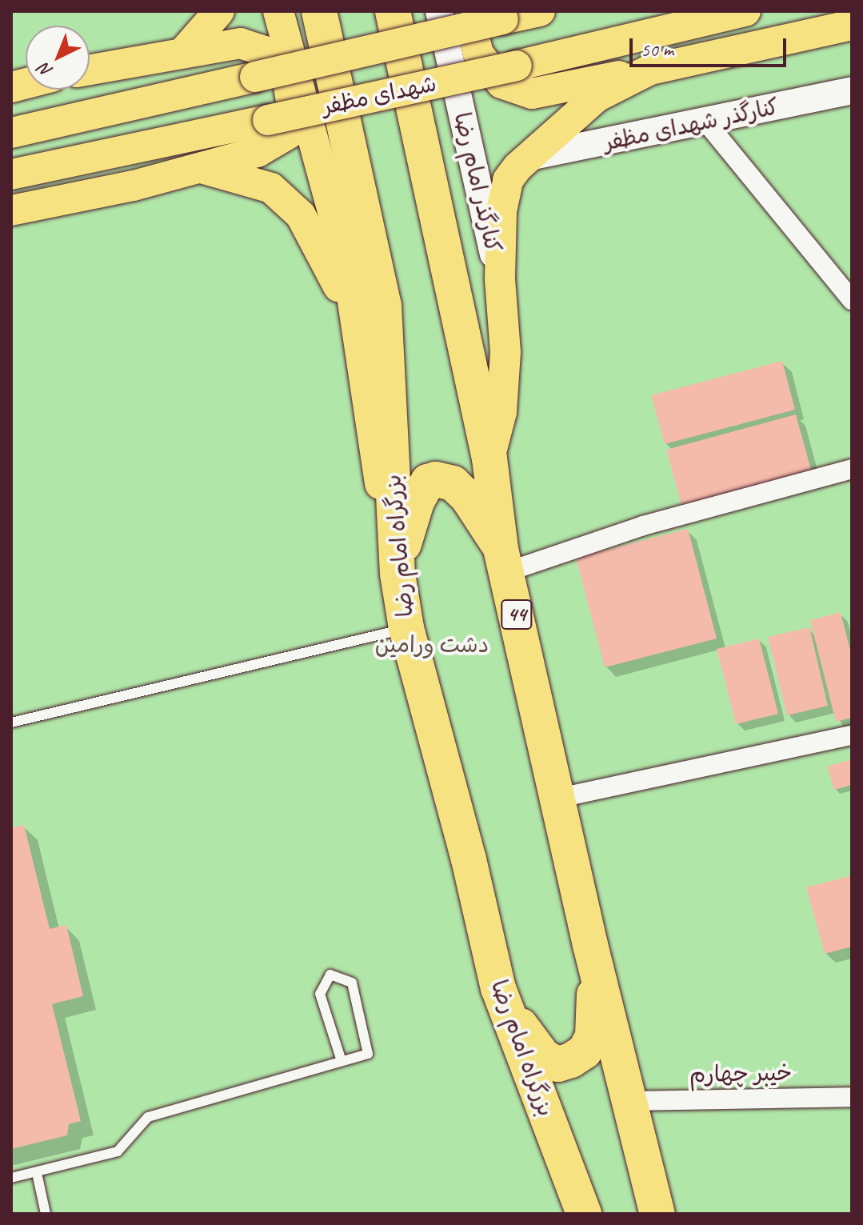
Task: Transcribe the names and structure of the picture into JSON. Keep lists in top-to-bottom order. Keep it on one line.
{"streets":{"highway":["بزرگراه امام رضا","44"],"main road":["شهدای مظفر","کنارگذر شهدای مظفر","کنارگذر امام رضا"],"street":["خیبر چهارم"]},"crossings":[["44","خیبر چهارم"]],"parks":["دشت ورامین"],"scale_bar":"50 m","north":"bottom left"}
